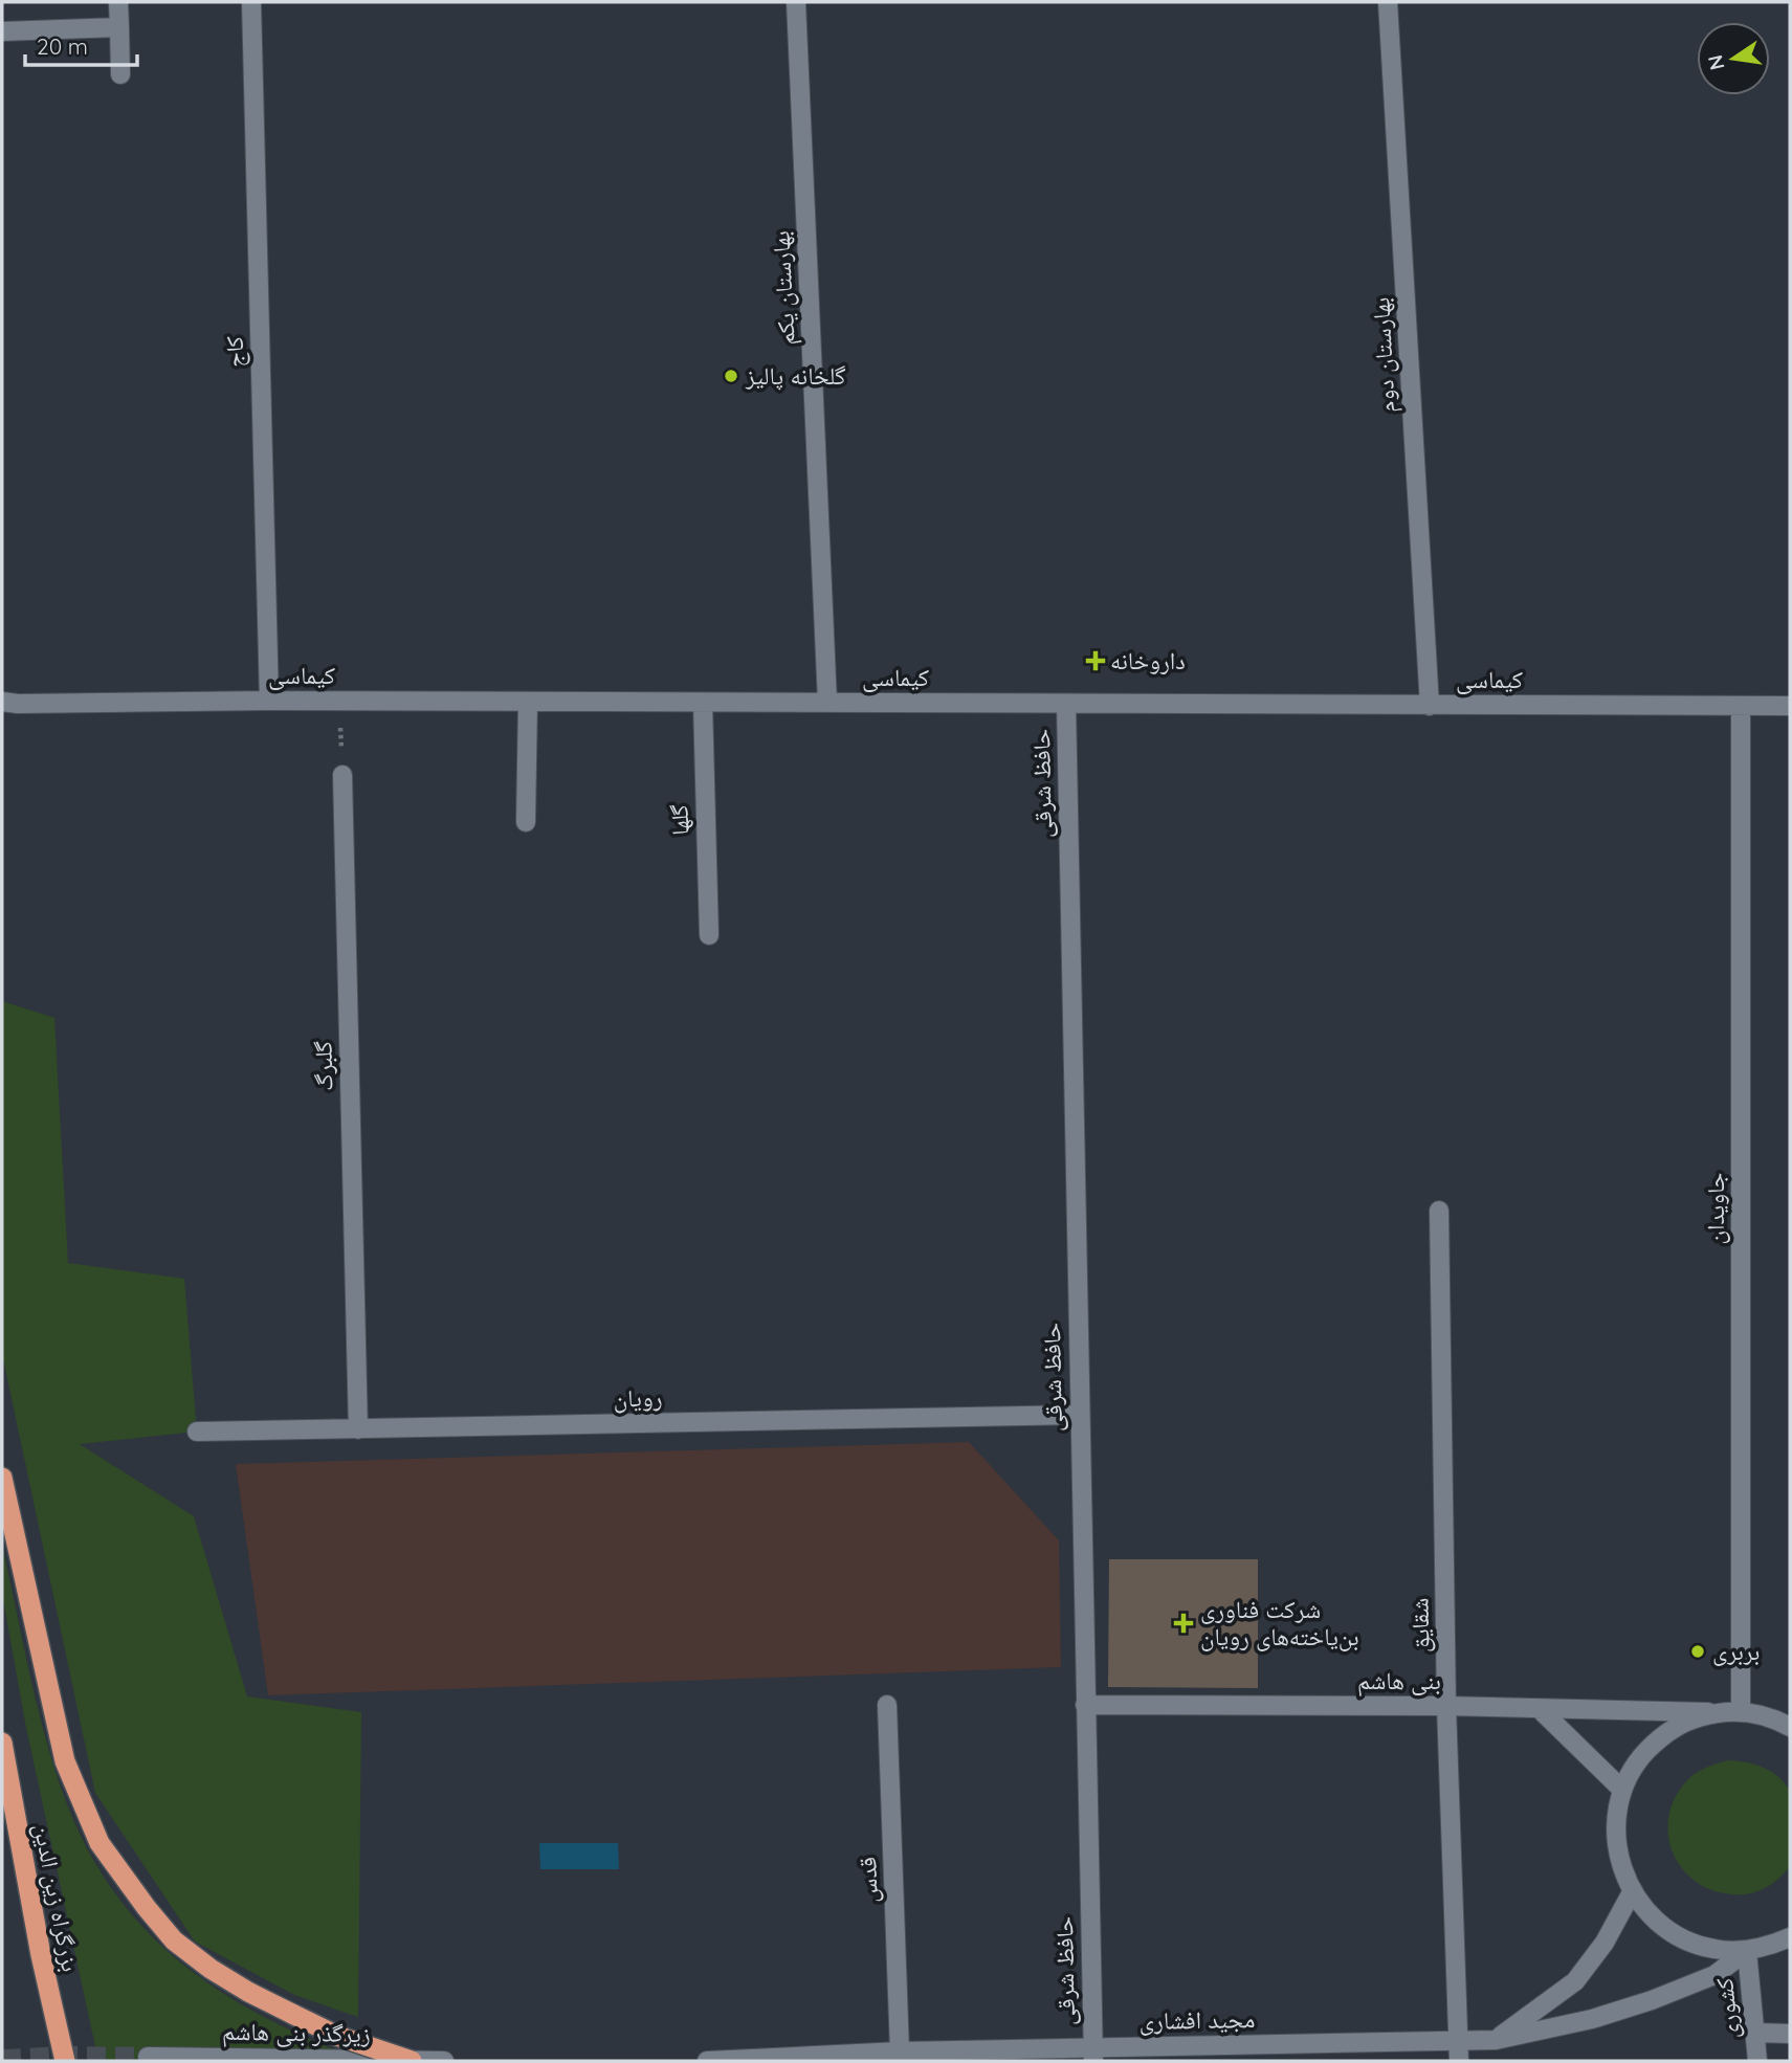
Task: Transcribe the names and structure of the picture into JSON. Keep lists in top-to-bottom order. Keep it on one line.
{"streets":{"highway":["بزرگراه زین الدین"],"street":["بهارستان یکم","کاج","بهارستان دوم","کیماسی","حافظ شرقی","گلها","گلبرگ","جاویدان","رویان","شقایق","بنی هاشم","قدس","کشوری","مجید افشاری","زیرگذر بنی هاشم"]},"crossings":[["بهارستان یکم","کیماسی"],["کاج","کیماسی"],["بهارستان دوم","کیماسی"],["کیماسی","حافظ شرقی"],["کیماسی","گلها"],["کیماسی","جاویدان"],["حافظ شرقی","رویان"],["حافظ شرقی","بنی هاشم"],["حافظ شرقی","مجید افشاری"],["گلبرگ","رویان"],["شقایق","بنی هاشم"],["شقایق","مجید افشاری"],["قدس","مجید افشاری"]],"places":{"other":["گلخانه پالیز","بربری"],"health":["داروخانه","شرکت فناوری بن‌یاخته‌های رویان"]},"scale_bar":"20 m","north":"left"}
